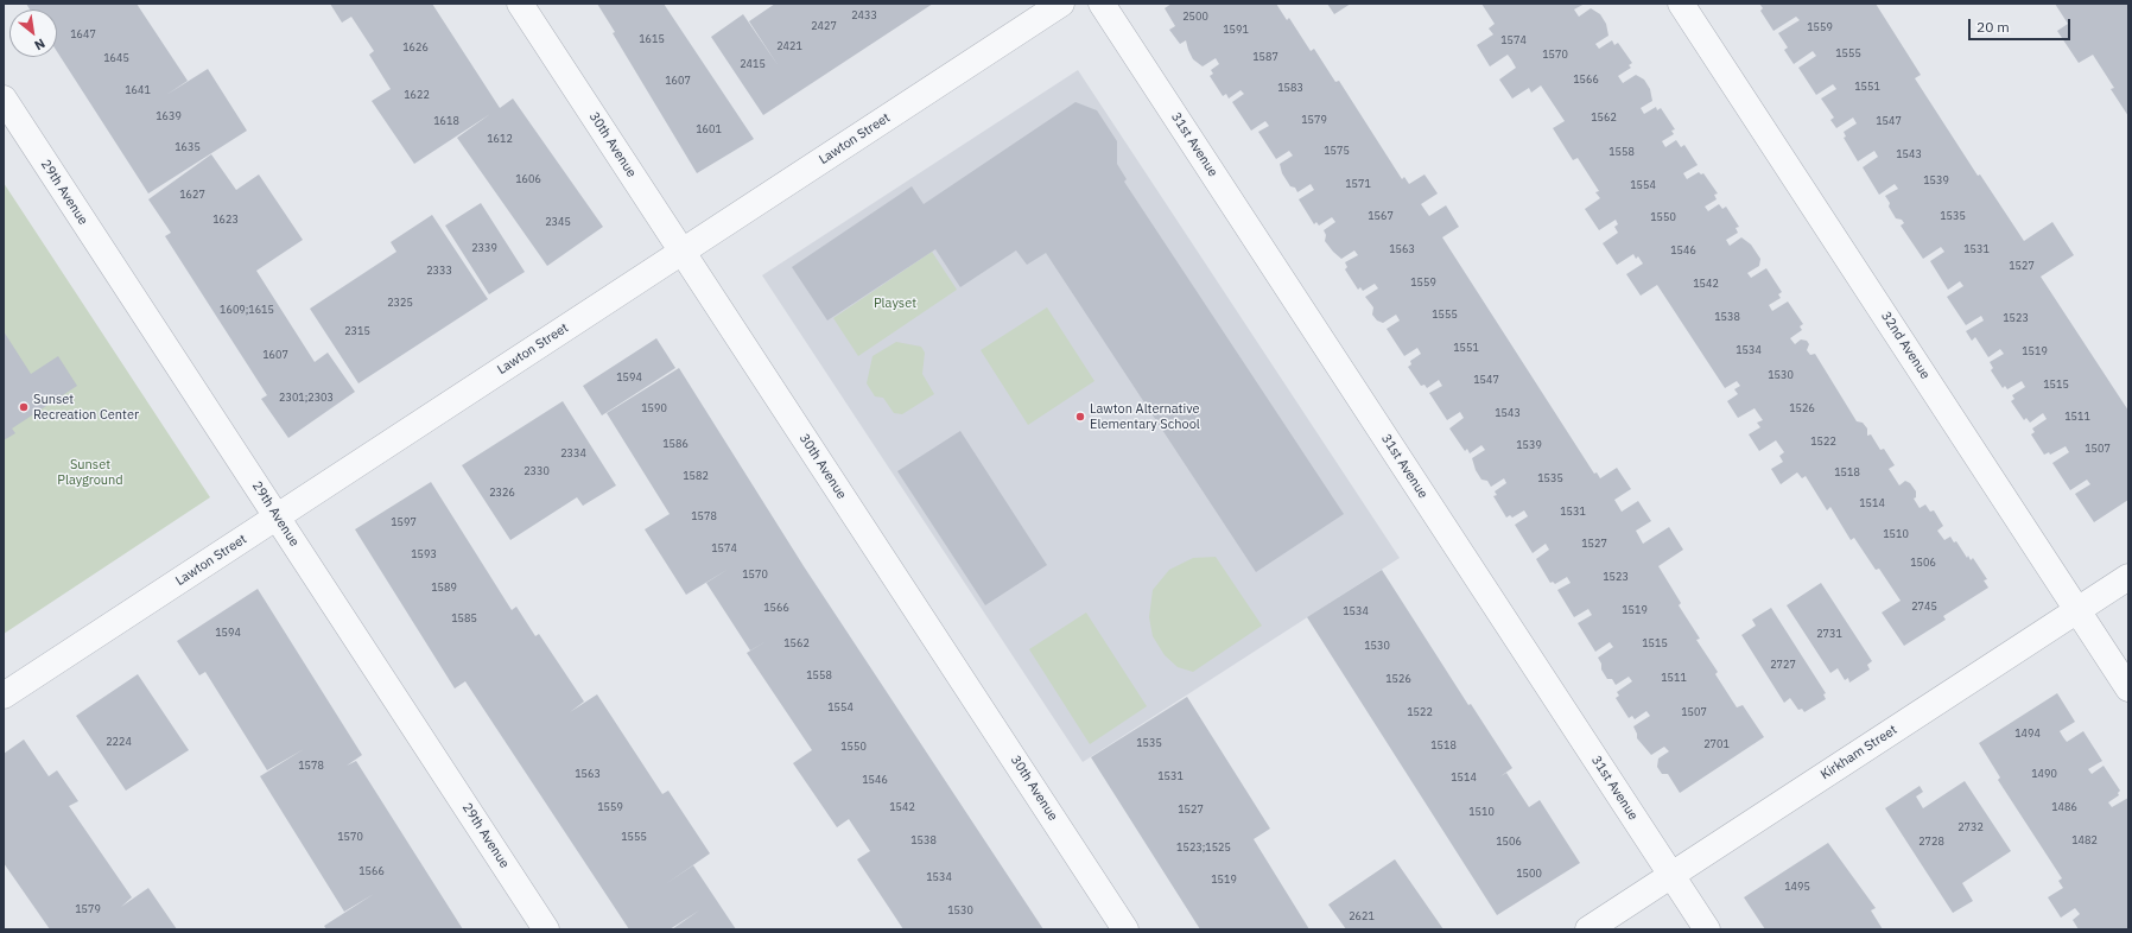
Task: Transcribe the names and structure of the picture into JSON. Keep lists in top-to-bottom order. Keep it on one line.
{"streets":{"street":["Lawton Street","30th Avenue","31st Avenue","29th Avenue","32nd Avenue","Kirkham Street"]},"crossings":[["Lawton Street","30th Avenue"],["Lawton Street","29th Avenue"],["31st Avenue","Kirkham Street"],["32nd Avenue","Kirkham Street"]],"parks":["Playset","Sunset Playground"],"places":["Sunset Recreation Center","Lawton Alternative Elementary School"],"house_numbers":["2433","2500","2427","1559","1591","1647","1615","1574","2421","1626","1555","1570","1587","1645","2415","1566","1607","1551","1583","1641","1622","1639","1562","1579","1618","1547","1601","1612","1635","1575","1558","1543","1606","1539","1571","1554","1627","1567","1535","1550","1623","2345","2339","1563","1531","1546","1527","2333","1559","1542","2325","1609;1615","1555","1538","1523","2315","1551","1534","1519","1607","1530","1594","1547","1515","2301;2303","1590","1526","1543","1511","1522","1586","1539","1507","2334","2330","1518","1582","1535","2326","1514","1531","1578","1597","1510","1527","1574","1593","1506","1570","1523","1589","2745","1566","1519","1534","1585","1594","2731","1562","1515","1530","2727","1558","1511","1526","1554","1522","1507","1494","2224","1535","2701","1518","1550","1578","1563","1490","1531","1514","1546","1559","1542","1486","1527","1510","2732","1570","1555","1538","1482","1506","2728","1523;1525","1566","1500","1534","1519","1495","1579","1530","2621"],"scale_bar":"20 m","north":"bottom right"}
